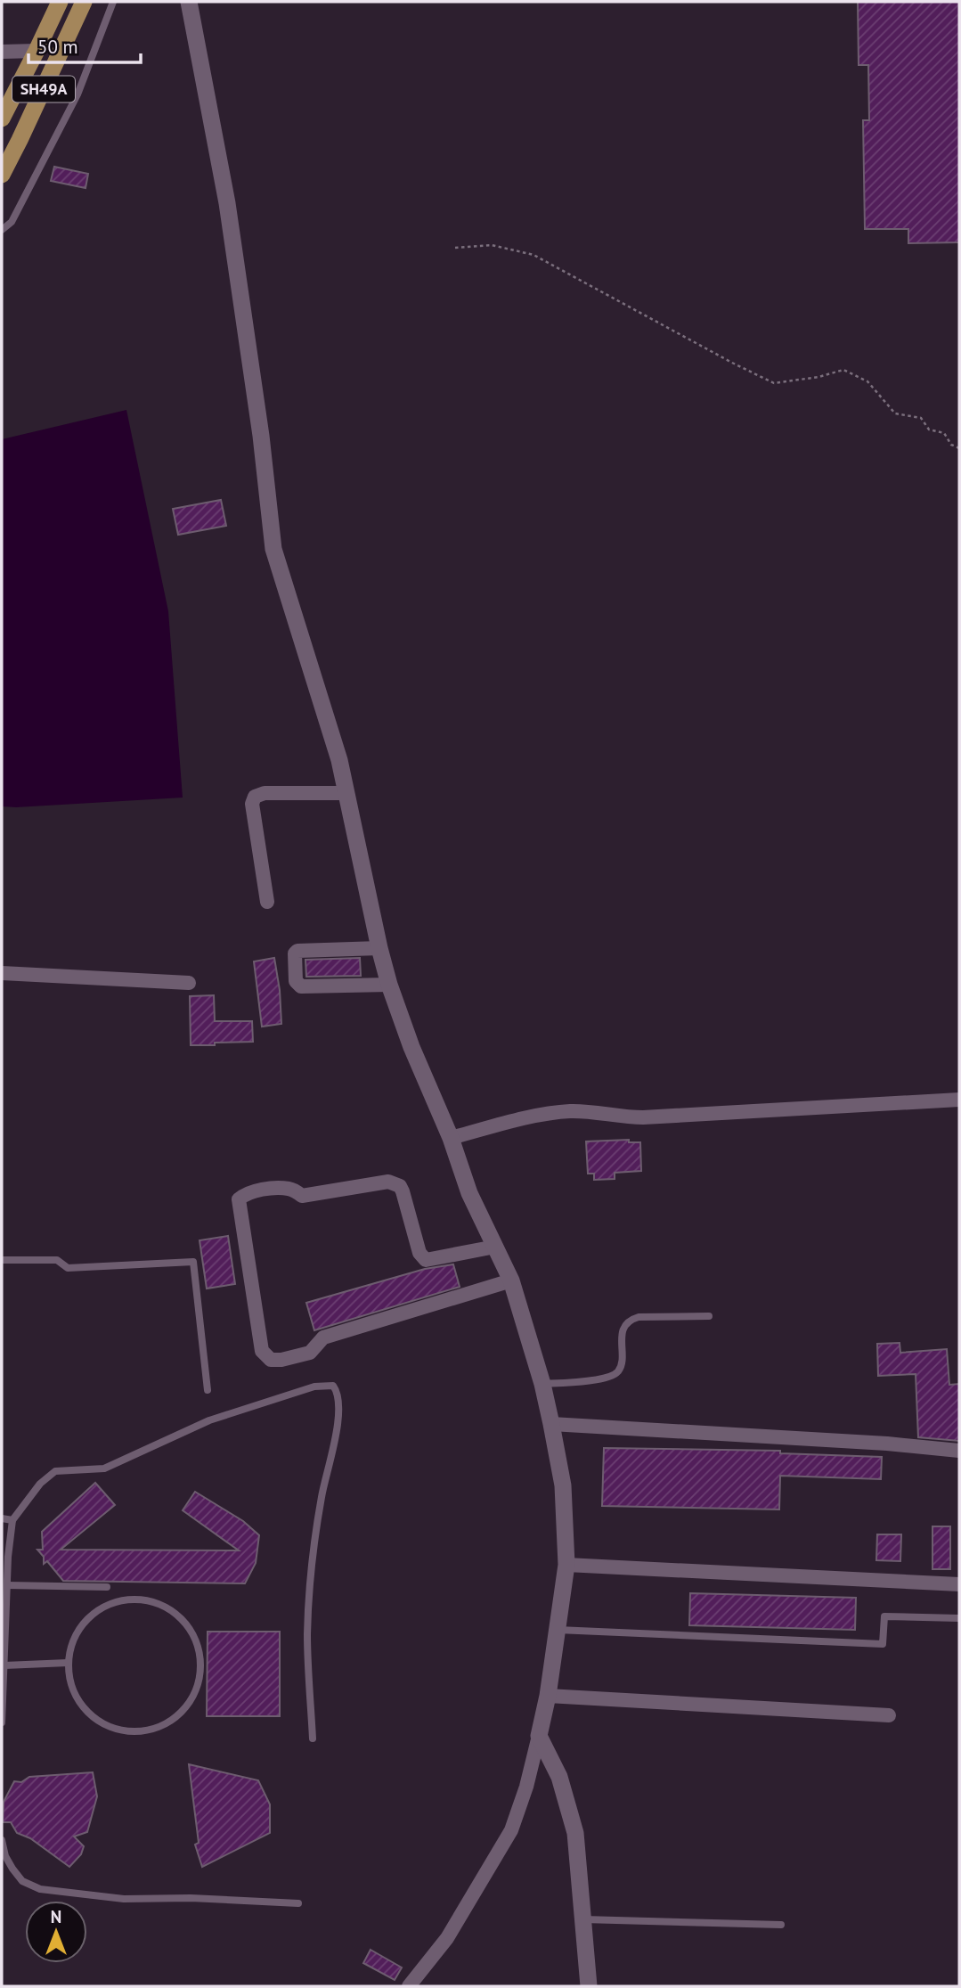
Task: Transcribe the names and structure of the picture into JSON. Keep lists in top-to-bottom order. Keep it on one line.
{"streets":{"main road":["SH49A"]},"scale_bar":"50 m","north":"top"}
